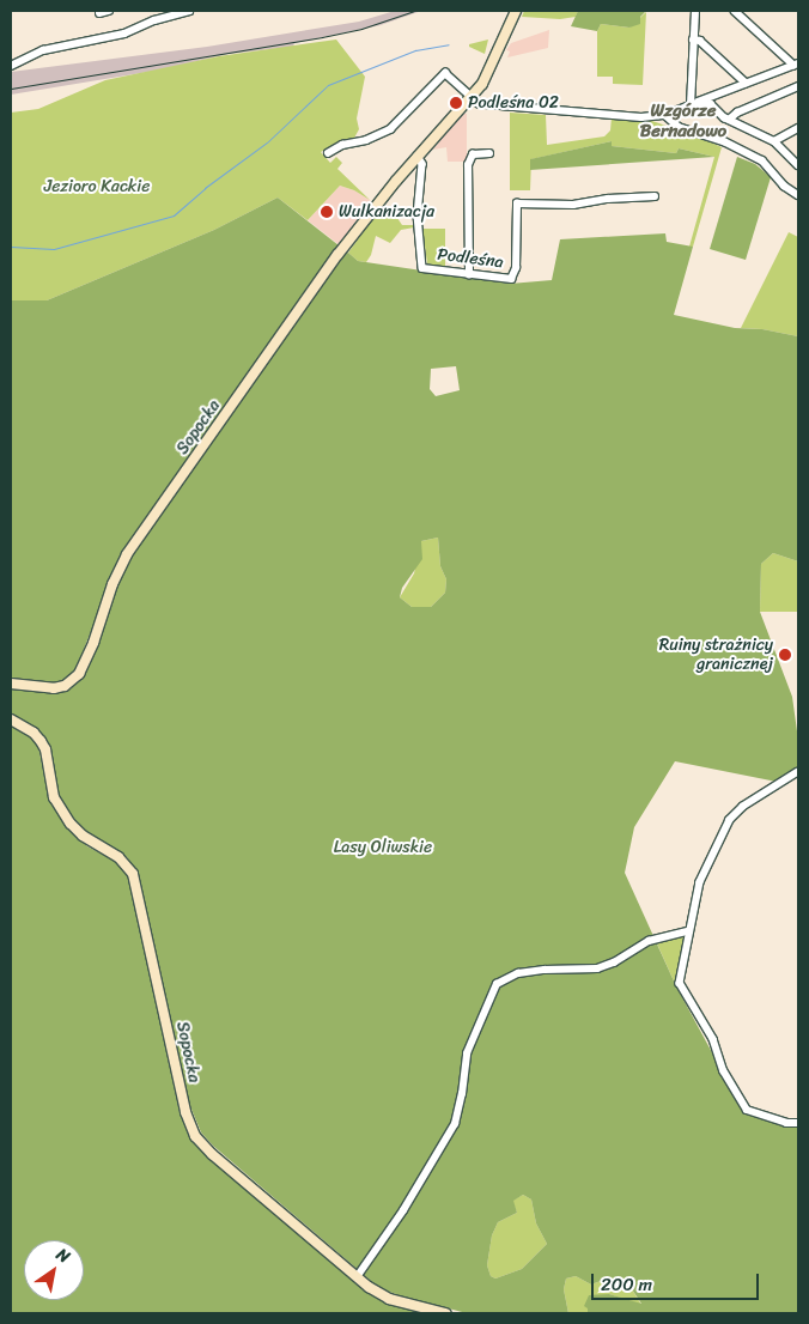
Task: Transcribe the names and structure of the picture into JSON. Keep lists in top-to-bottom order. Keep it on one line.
{"streets":{"main road":["Sopocka"],"street":["Podleśna"]},"crossings":[["Podleśna","Sopocka"]],"districts":["Wzgórze Bernadowo"],"parks":["Jezioro Kackie","Lasy Oliwskie"],"places":["Podleśna 02","Wulkanizacja","Ruiny strażnicy granicznej"],"scale_bar":"200 m","north":"top right"}
